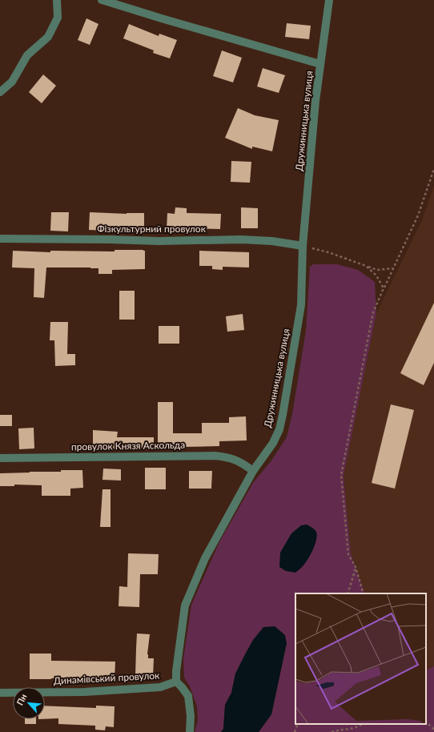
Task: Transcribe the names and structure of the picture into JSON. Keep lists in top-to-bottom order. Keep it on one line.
{"streets":{"street":["Дружинницька вулиця","Фізкультурний провулок","провулок Князя Аскольда","Динамівський провулок"]},"crossings":[["Дружинницька вулиця","Фізкультурний провулок"],["Дружинницька вулиця","провулок Князя Аскольда"],["Дружинницька вулиця","Динамівський провулок"]],"north":"top left"}
